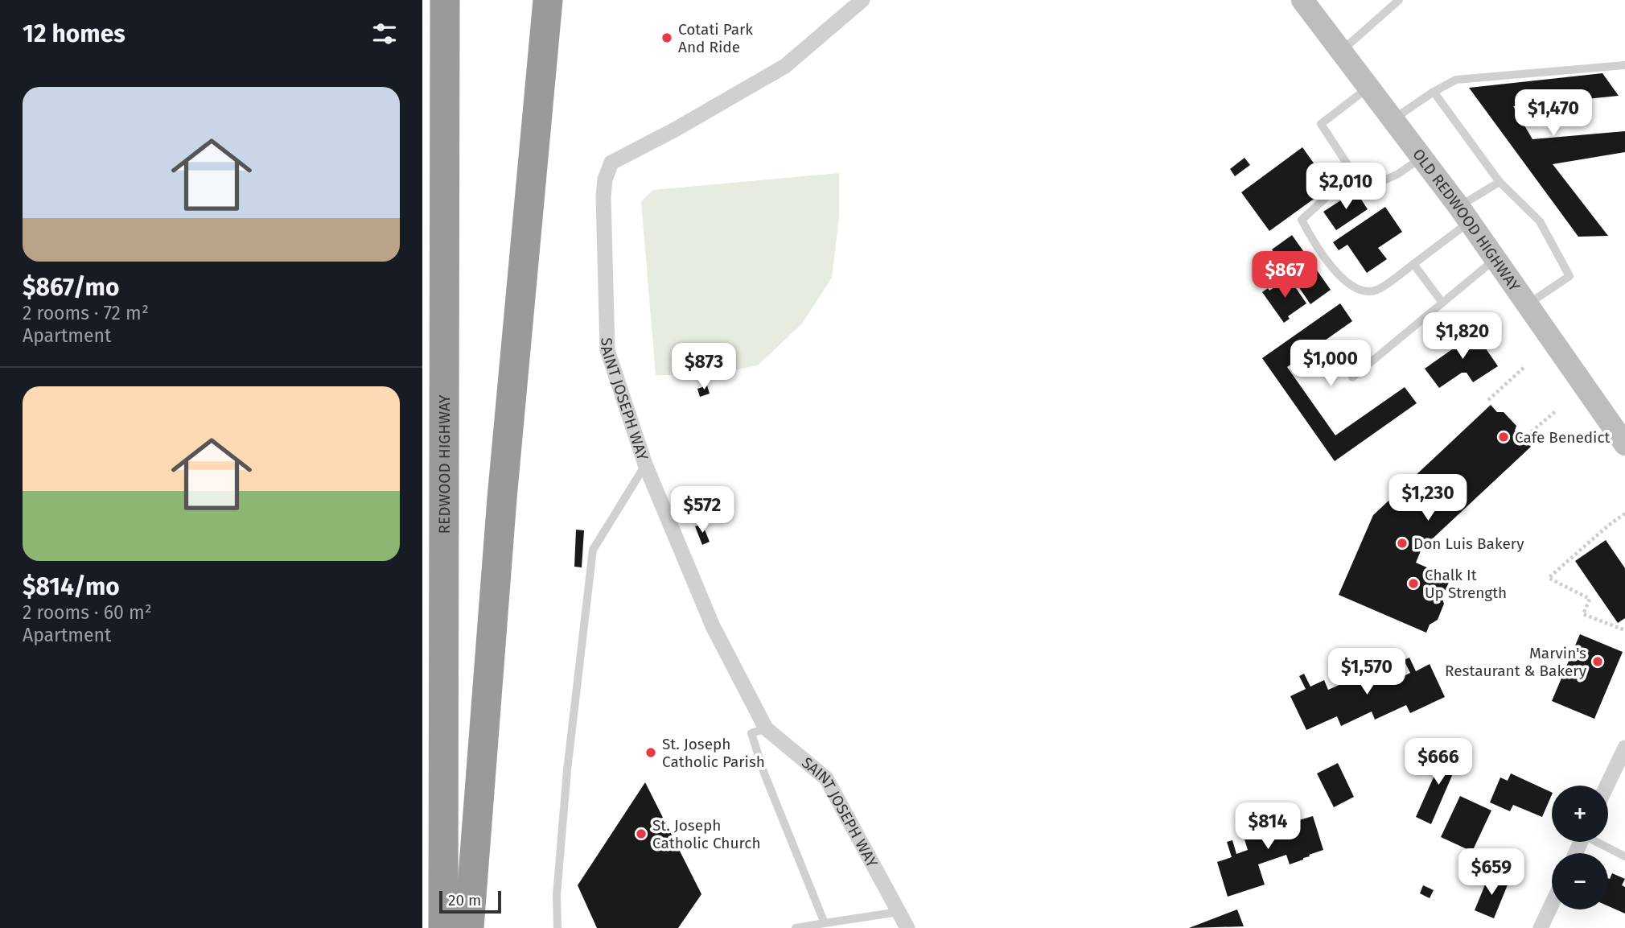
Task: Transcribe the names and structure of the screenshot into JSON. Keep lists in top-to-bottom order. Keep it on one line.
{"streets":{"highway":["REDWOOD HIGHWAY"],"main road":["OLD REDWOOD HIGHWAY"],"street":["SAINT JOSEPH WAY"]},"places":["Cotati Park And Ride","Cafe Benedict","Don Luis Bakery","Chalk It Up Strength","Marvin's Restaurant & Bakery","St. Joseph Catholic Parish","St. Joseph Catholic Church"],"scale_bar":"20 m","page":{"heading":"12 homes","list":[{"name":"$867/mo","note":"2 rooms · 72 m² · Apartment"},{"name":"$814/mo","note":"2 rooms · 60 m² · Apartment"}],"price":["$1,470","$2,010","$867","$1,820","$1,000","$873","$1,230","$572","$1,570","$666","$814","$659"],"map_buttons":["+","−"],"scale":"20 m"}}
